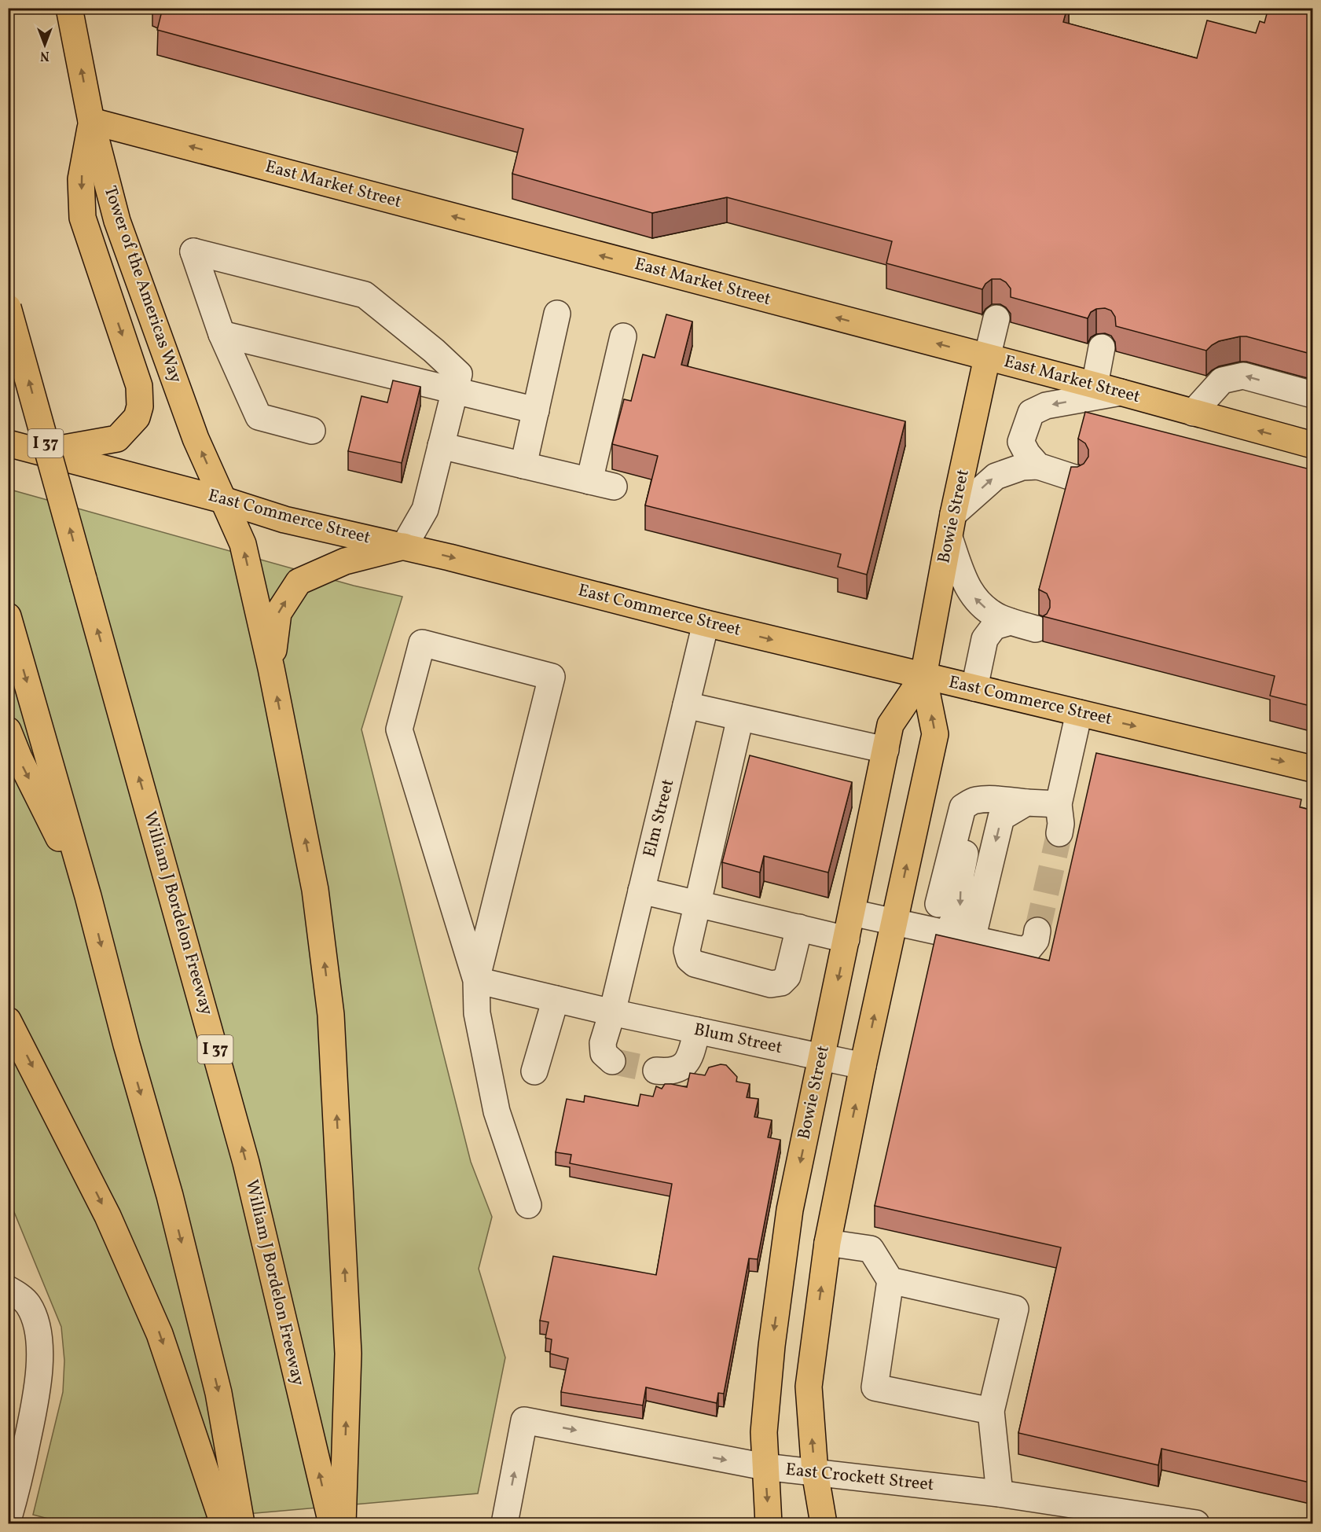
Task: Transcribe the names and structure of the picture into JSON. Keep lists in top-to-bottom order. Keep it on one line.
{"streets":{"main road":["East Market Street","Tower of the Americas Way","I 37","Bowie Street","East Commerce Street","William J Bordelon Freeway"],"street":["Elm Street","Blum Street","East Crockett Street"]},"crossings":[["East Market Street","Tower of the Americas Way"],["East Market Street","Bowie Street"],["Tower of the Americas Way","East Commerce Street"],["Bowie Street","East Commerce Street"],["Bowie Street","Blum Street"],["Bowie Street","East Crockett Street"],["East Commerce Street","Elm Street"],["Elm Street","Blum Street"]],"one_way":["East Market Street","East Commerce Street"],"north":"bottom"}
